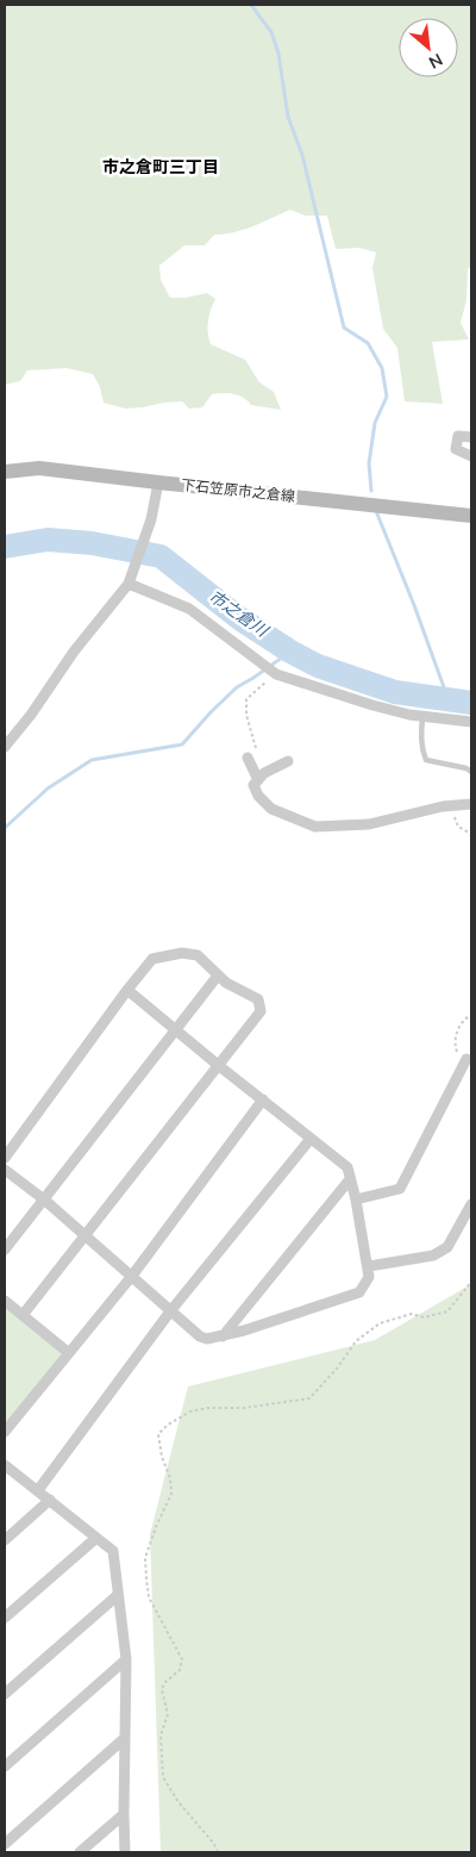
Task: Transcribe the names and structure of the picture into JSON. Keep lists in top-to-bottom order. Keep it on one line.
{"streets":{"main road":["下石笠原市之倉線"]},"districts":["市之倉町三丁目"],"water":["市之倉川"],"north":"bottom right"}
